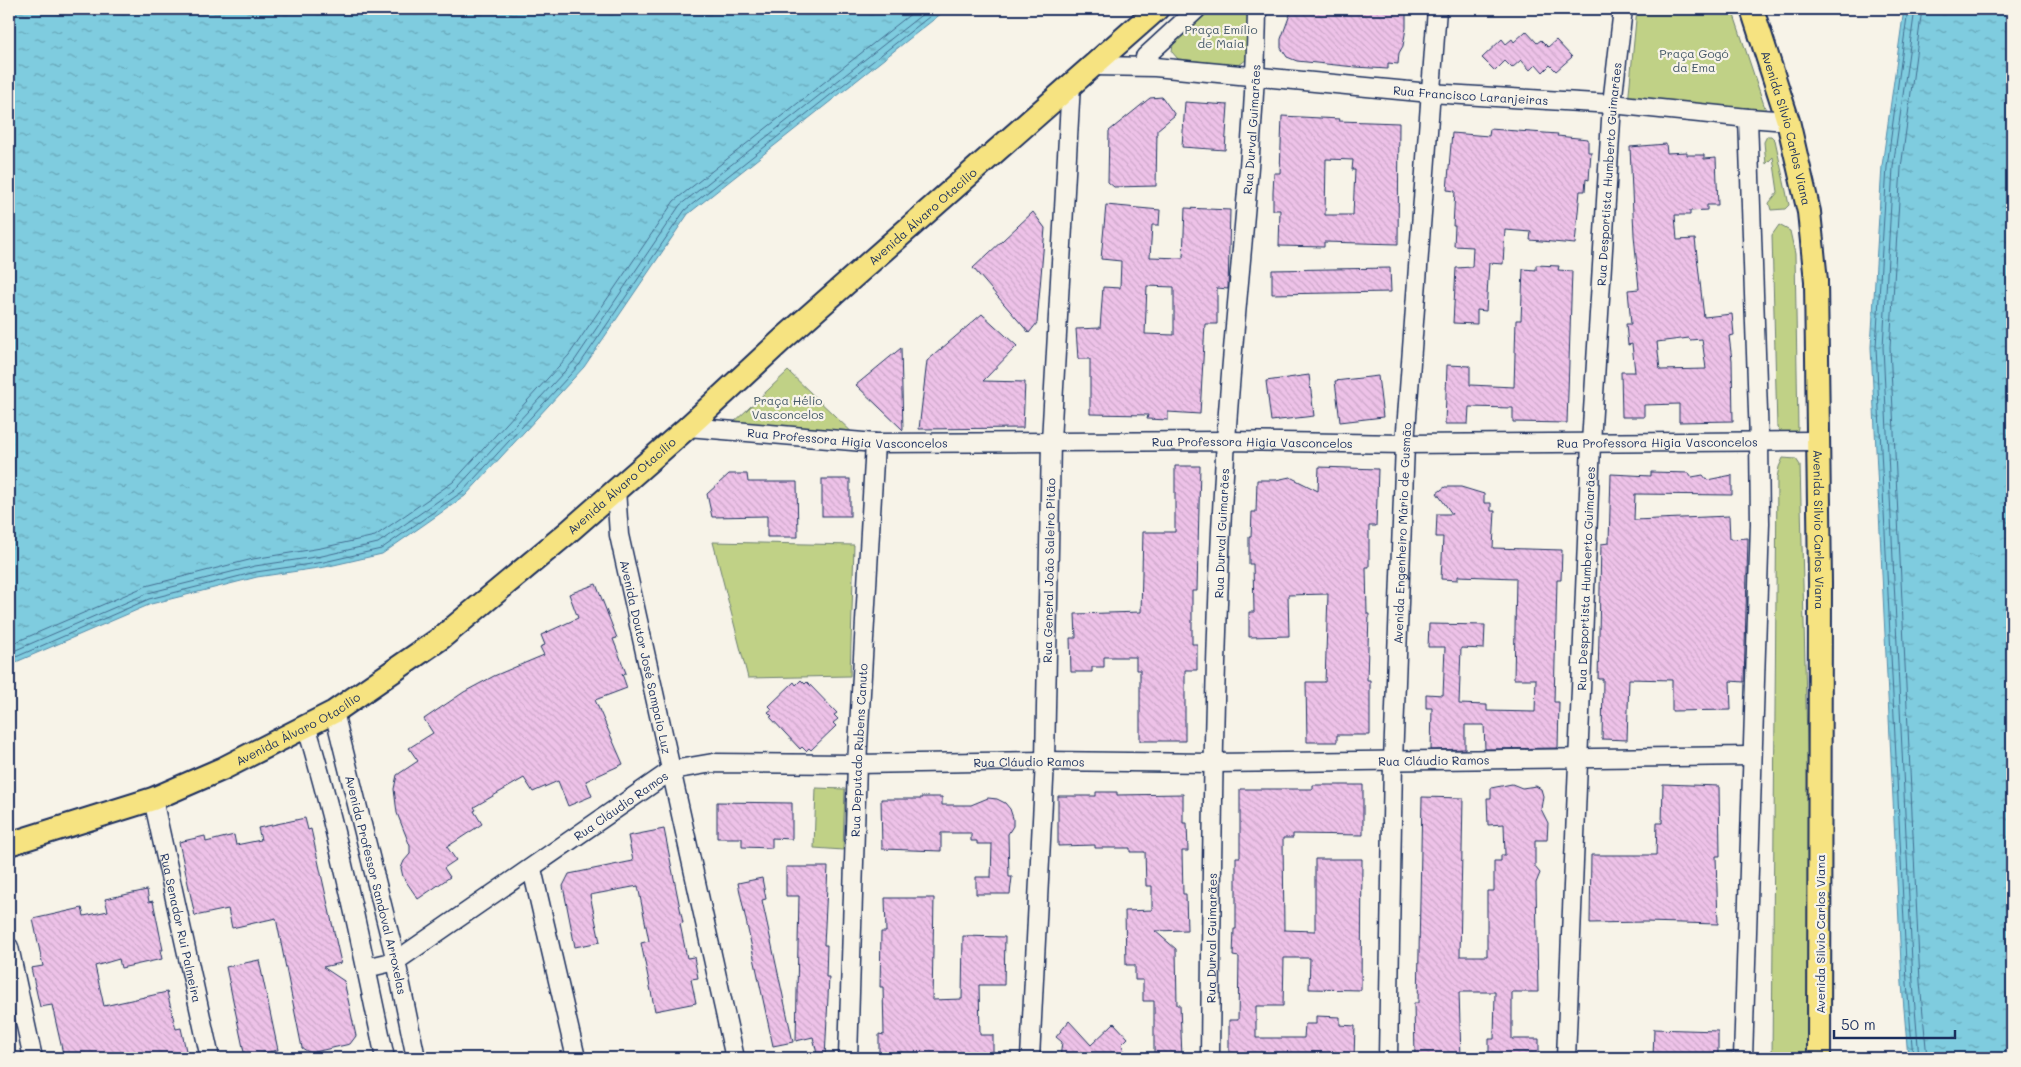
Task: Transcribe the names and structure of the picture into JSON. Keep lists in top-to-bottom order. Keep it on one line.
{"streets":{"main road":["Avenida Silvio Carlos Viana","Avenida Álvaro Otacílio"],"street":["Rua Francisco Laranjeiras","Rua Durval Guimarães","Rua Desportista Humberto Guimarães","Rua Professora Higia Vasconcelos","Avenida Engenheiro Mário de Gusmão","Rua General João Saleiro Pitão","Avenida Doutor José Sampaio Luz","Rua Deputado Rubens Canuto","Rua Cláudio Ramos","Avenida Professor Sandoval Arroxelas","Rua Senador Rui Palmeira"]},"crossings":[["Rua Francisco Laranjeiras","Avenida Silvio Carlos Viana"],["Rua Francisco Laranjeiras","Rua Durval Guimarães"],["Rua Francisco Laranjeiras","Rua Desportista Humberto Guimarães"],["Rua Francisco Laranjeiras","Avenida Álvaro Otacílio"],["Rua Francisco Laranjeiras","Avenida Engenheiro Mário de Gusmão"],["Avenida Silvio Carlos Viana","Rua Professora Higia Vasconcelos"],["Rua Durval Guimarães","Rua Professora Higia Vasconcelos"],["Rua Durval Guimarães","Rua Cláudio Ramos"],["Rua Desportista Humberto Guimarães","Rua Professora Higia Vasconcelos"],["Rua Desportista Humberto Guimarães","Rua Cláudio Ramos"],["Avenida Álvaro Otacílio","Rua Professora Higia Vasconcelos"],["Avenida Álvaro Otacílio","Rua General João Saleiro Pitão"],["Avenida Álvaro Otacílio","Avenida Doutor José Sampaio Luz"],["Avenida Álvaro Otacílio","Avenida Professor Sandoval Arroxelas"],["Avenida Álvaro Otacílio","Rua Senador Rui Palmeira"],["Rua Professora Higia Vasconcelos","Avenida Engenheiro Mário de Gusmão"],["Rua Professora Higia Vasconcelos","Rua General João Saleiro Pitão"],["Rua Professora Higia Vasconcelos","Rua Deputado Rubens Canuto"],["Avenida Engenheiro Mário de Gusmão","Rua Cláudio Ramos"],["Rua General João Saleiro Pitão","Rua Cláudio Ramos"],["Avenida Doutor José Sampaio Luz","Rua Cláudio Ramos"],["Rua Deputado Rubens Canuto","Rua Cláudio Ramos"],["Rua Cláudio Ramos","Avenida Professor Sandoval Arroxelas"]],"parks":["Praça Emílio de Maia","Praça Gogó da Ema","Praça Hélio Vasconcelos"],"scale_bar":"50 m"}
